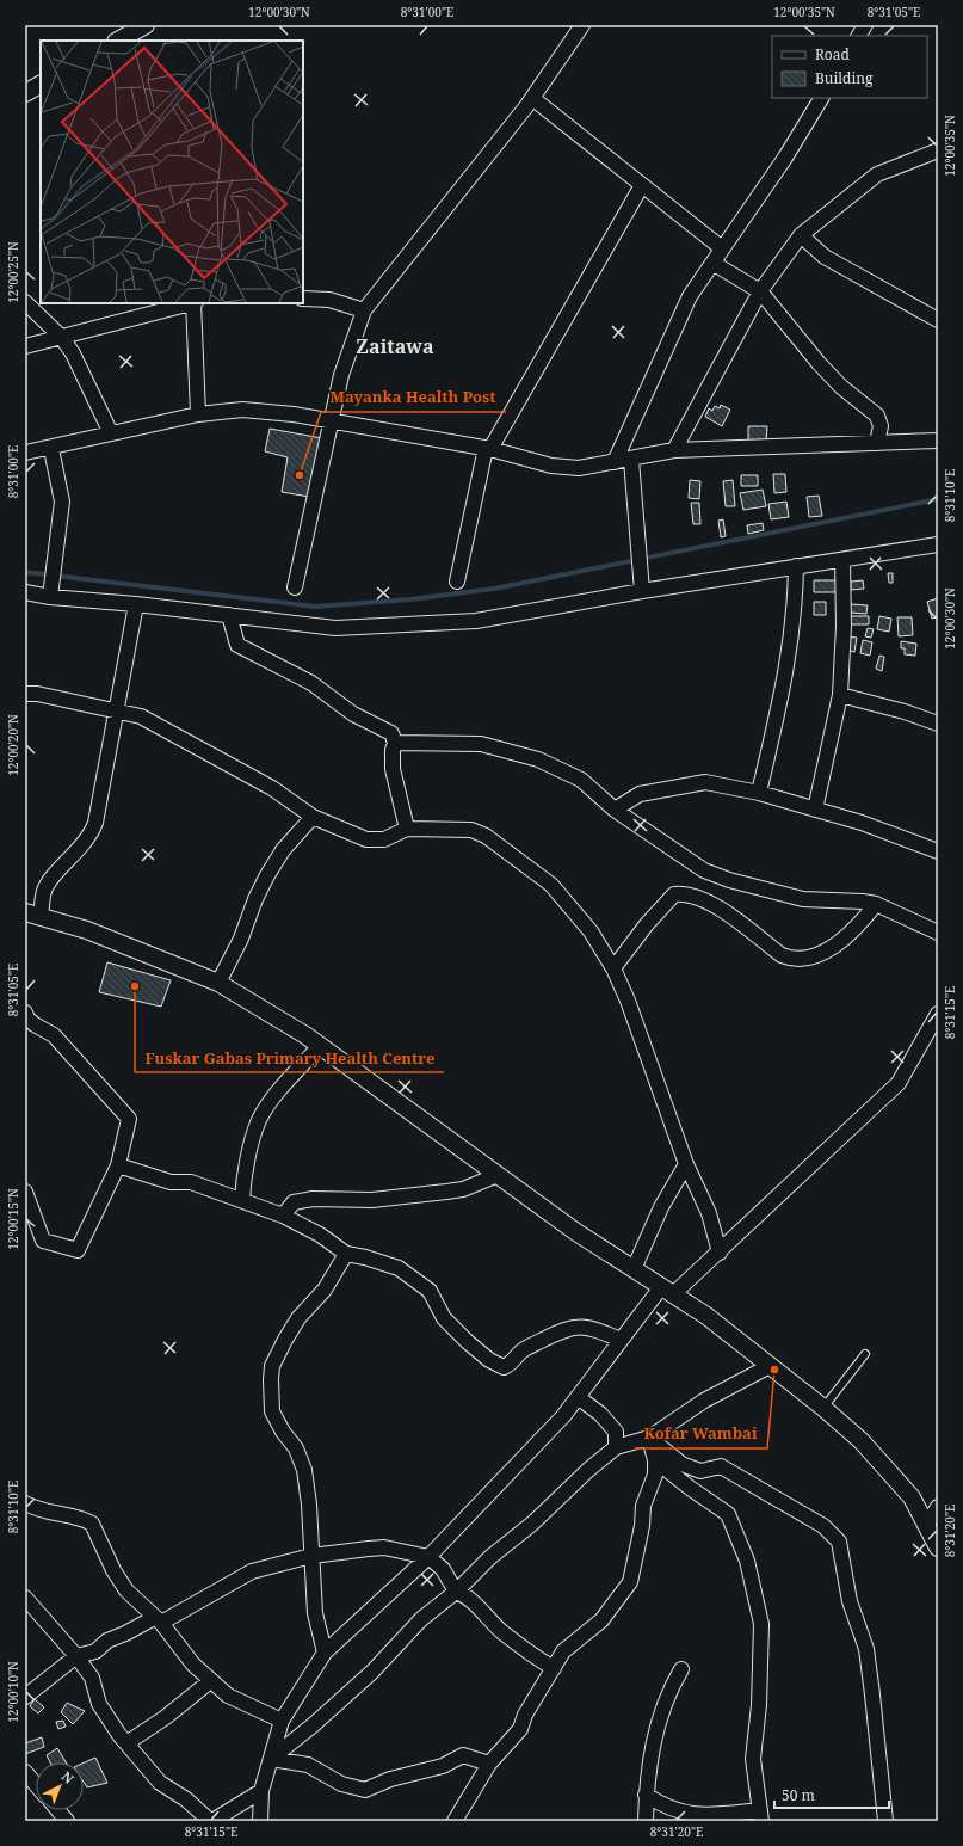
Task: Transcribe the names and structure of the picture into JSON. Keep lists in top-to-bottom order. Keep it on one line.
{"districts":["Zaitawa"],"places":["Mayanka Health Post","Fuskar Gabas Primary Health Centre","Kofar Wambai"],"legend":["Road","Building"],"scale_bar":"50 m","north":"top right","coordinates":["12°00'30\"N","8°31'00\"E","12°00'35\"N","8°31'05\"E","12°00'25\"N","8°31'10\"E","12°00'20\"N","8°31'15\"E","12°00'15\"N","8°31'20\"E","12°00'10\"N"]}
